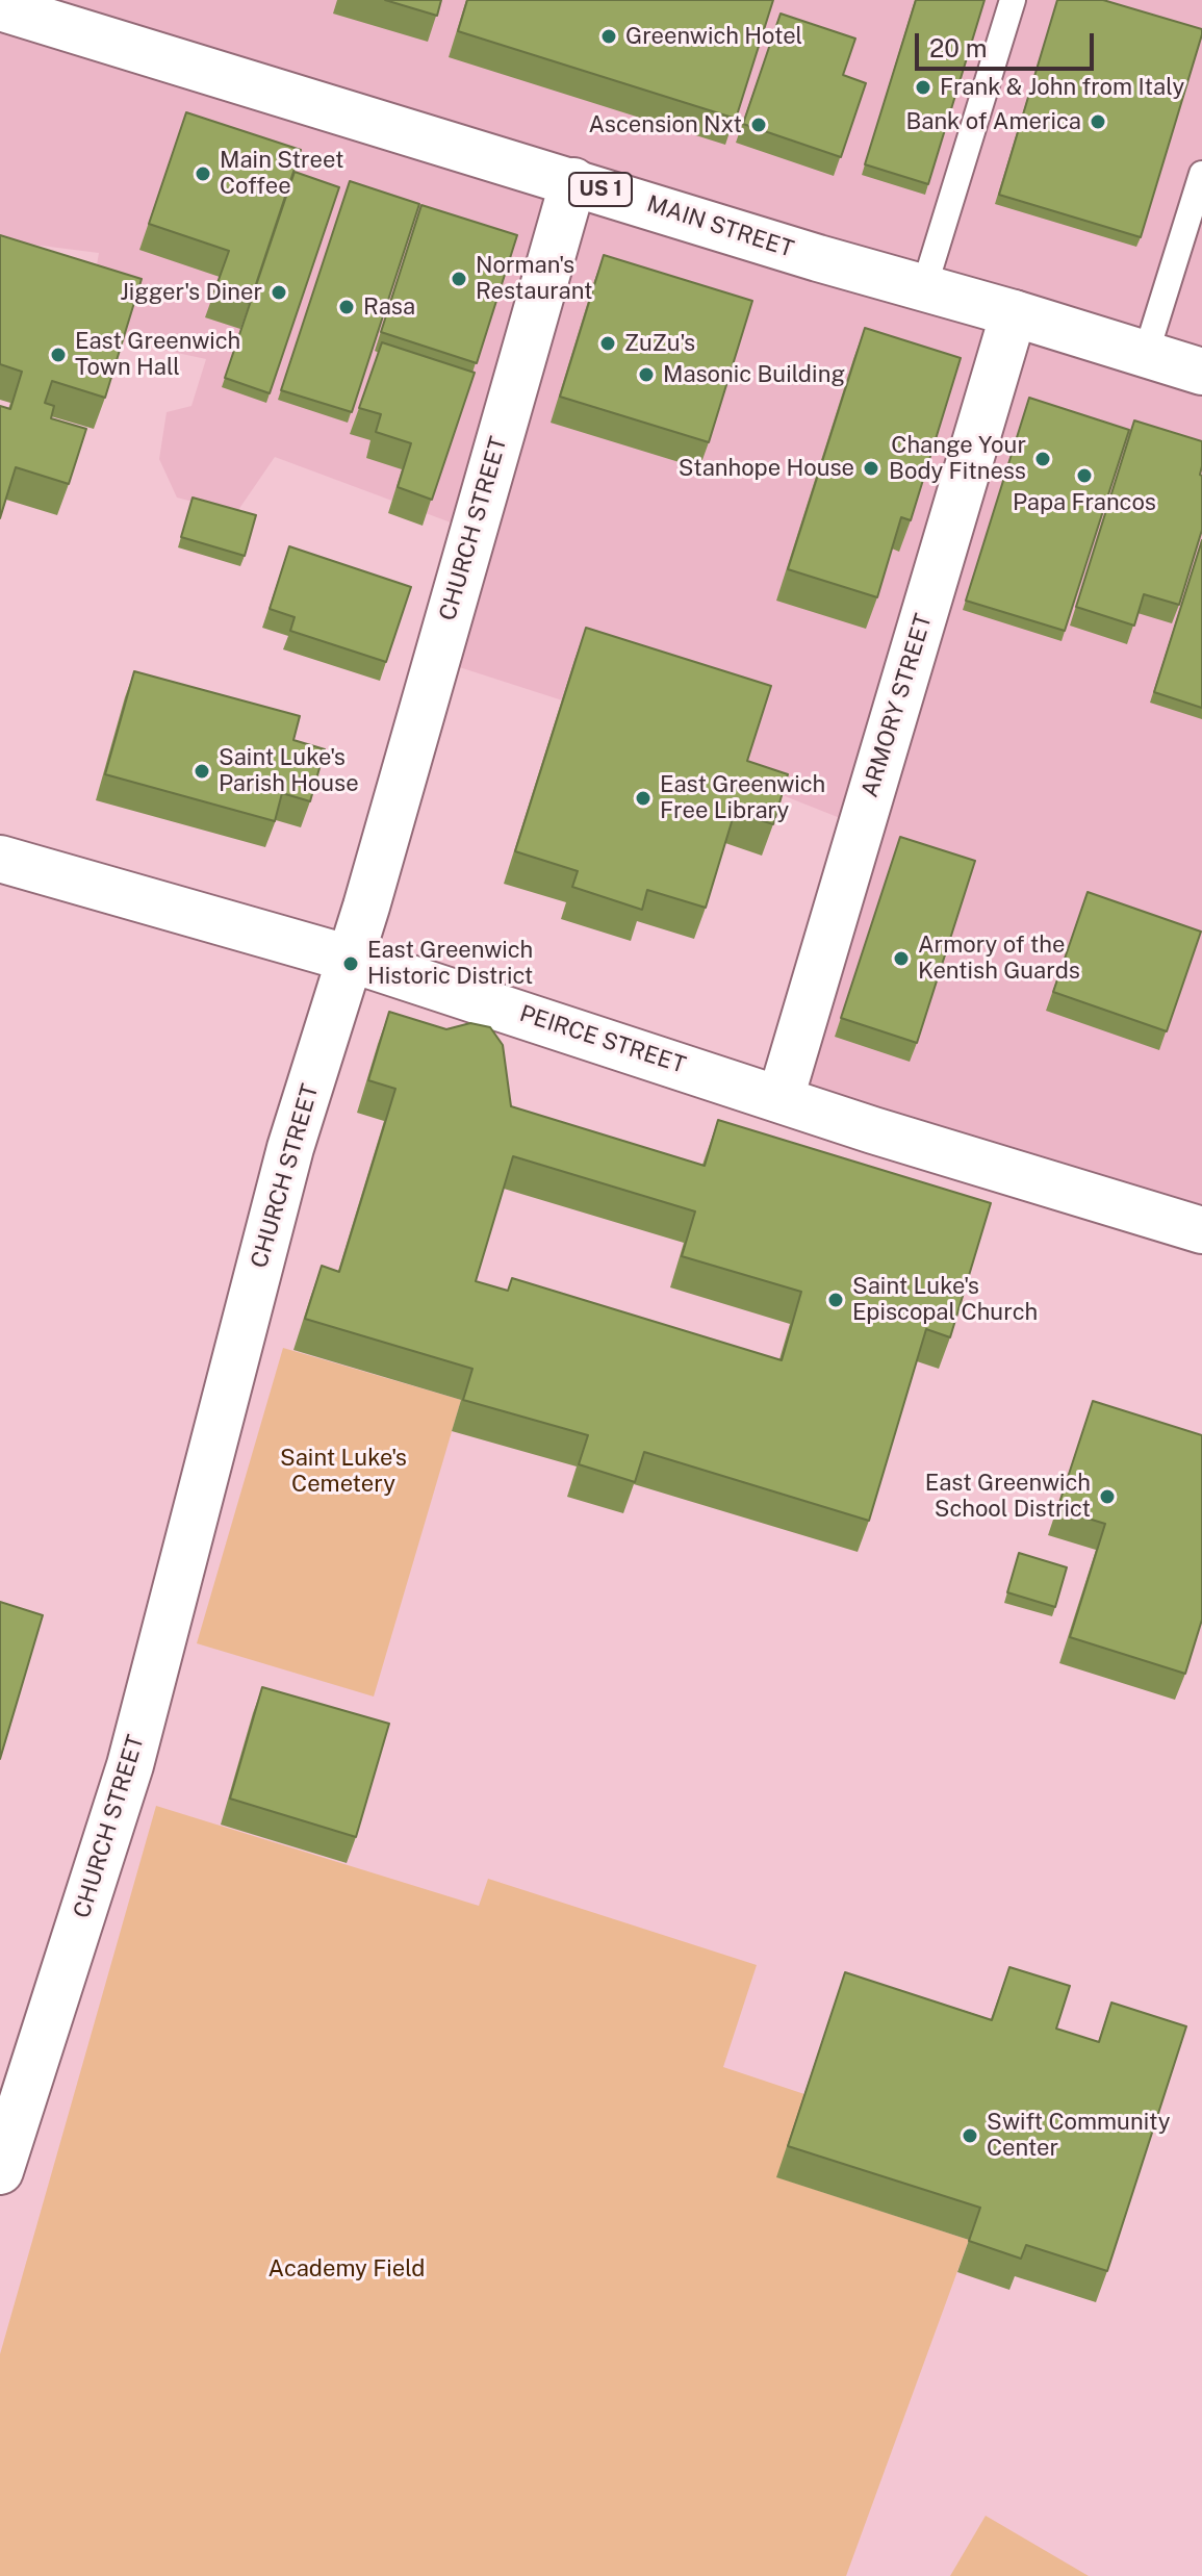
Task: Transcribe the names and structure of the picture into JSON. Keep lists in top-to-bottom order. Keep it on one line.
{"streets":{"street":["US 1","MAIN STREET","CHURCH STREET","ARMORY STREET","PEIRCE STREET"]},"crossings":[["MAIN STREET","CHURCH STREET"],["MAIN STREET","ARMORY STREET"],["CHURCH STREET","PEIRCE STREET"],["ARMORY STREET","PEIRCE STREET"]],"parks":["Saint Luke's Cemetery","Academy Field"],"places":["Greenwich Hotel","Frank & John from Italy","Bank of America","Ascension Nxt","Main Street Coffee","Norman's Restaurant","Jigger's Diner","Rasa","ZuZu's","East Greenwich Town Hall","Masonic Building","Change Your Body Fitness","Stanhope House","Papa Francos","Saint Luke's Parish House","East Greenwich Free Library","Armory of the Kentish Guards","East Greenwich Historic District","Saint Luke's Episcopal Church","East Greenwich School District","Swift Community Center"],"scale_bar":"20 m"}
